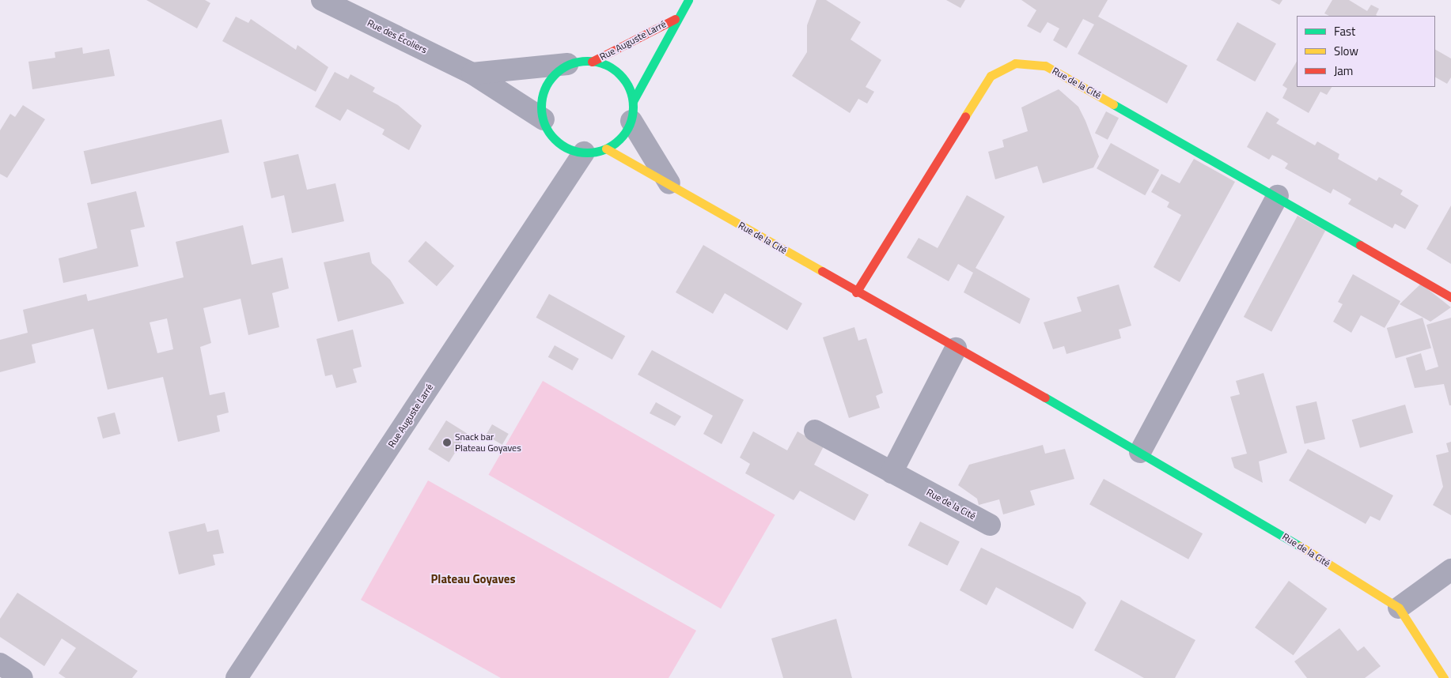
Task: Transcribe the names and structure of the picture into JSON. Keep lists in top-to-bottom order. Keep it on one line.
{"streets":{"street":["Rue des Écoliers","Rue Auguste Larré","Rue de la Cité"]},"crossings":[["Rue des Écoliers","Rue Auguste Larré"],["Rue des Écoliers","Rue de la Cité"],["Rue Auguste Larré","Rue de la Cité"]],"districts":["Plateau Goyaves"],"places":["Snack bar Plateau Goyaves"],"legend":["Fast","Slow","Jam"]}
